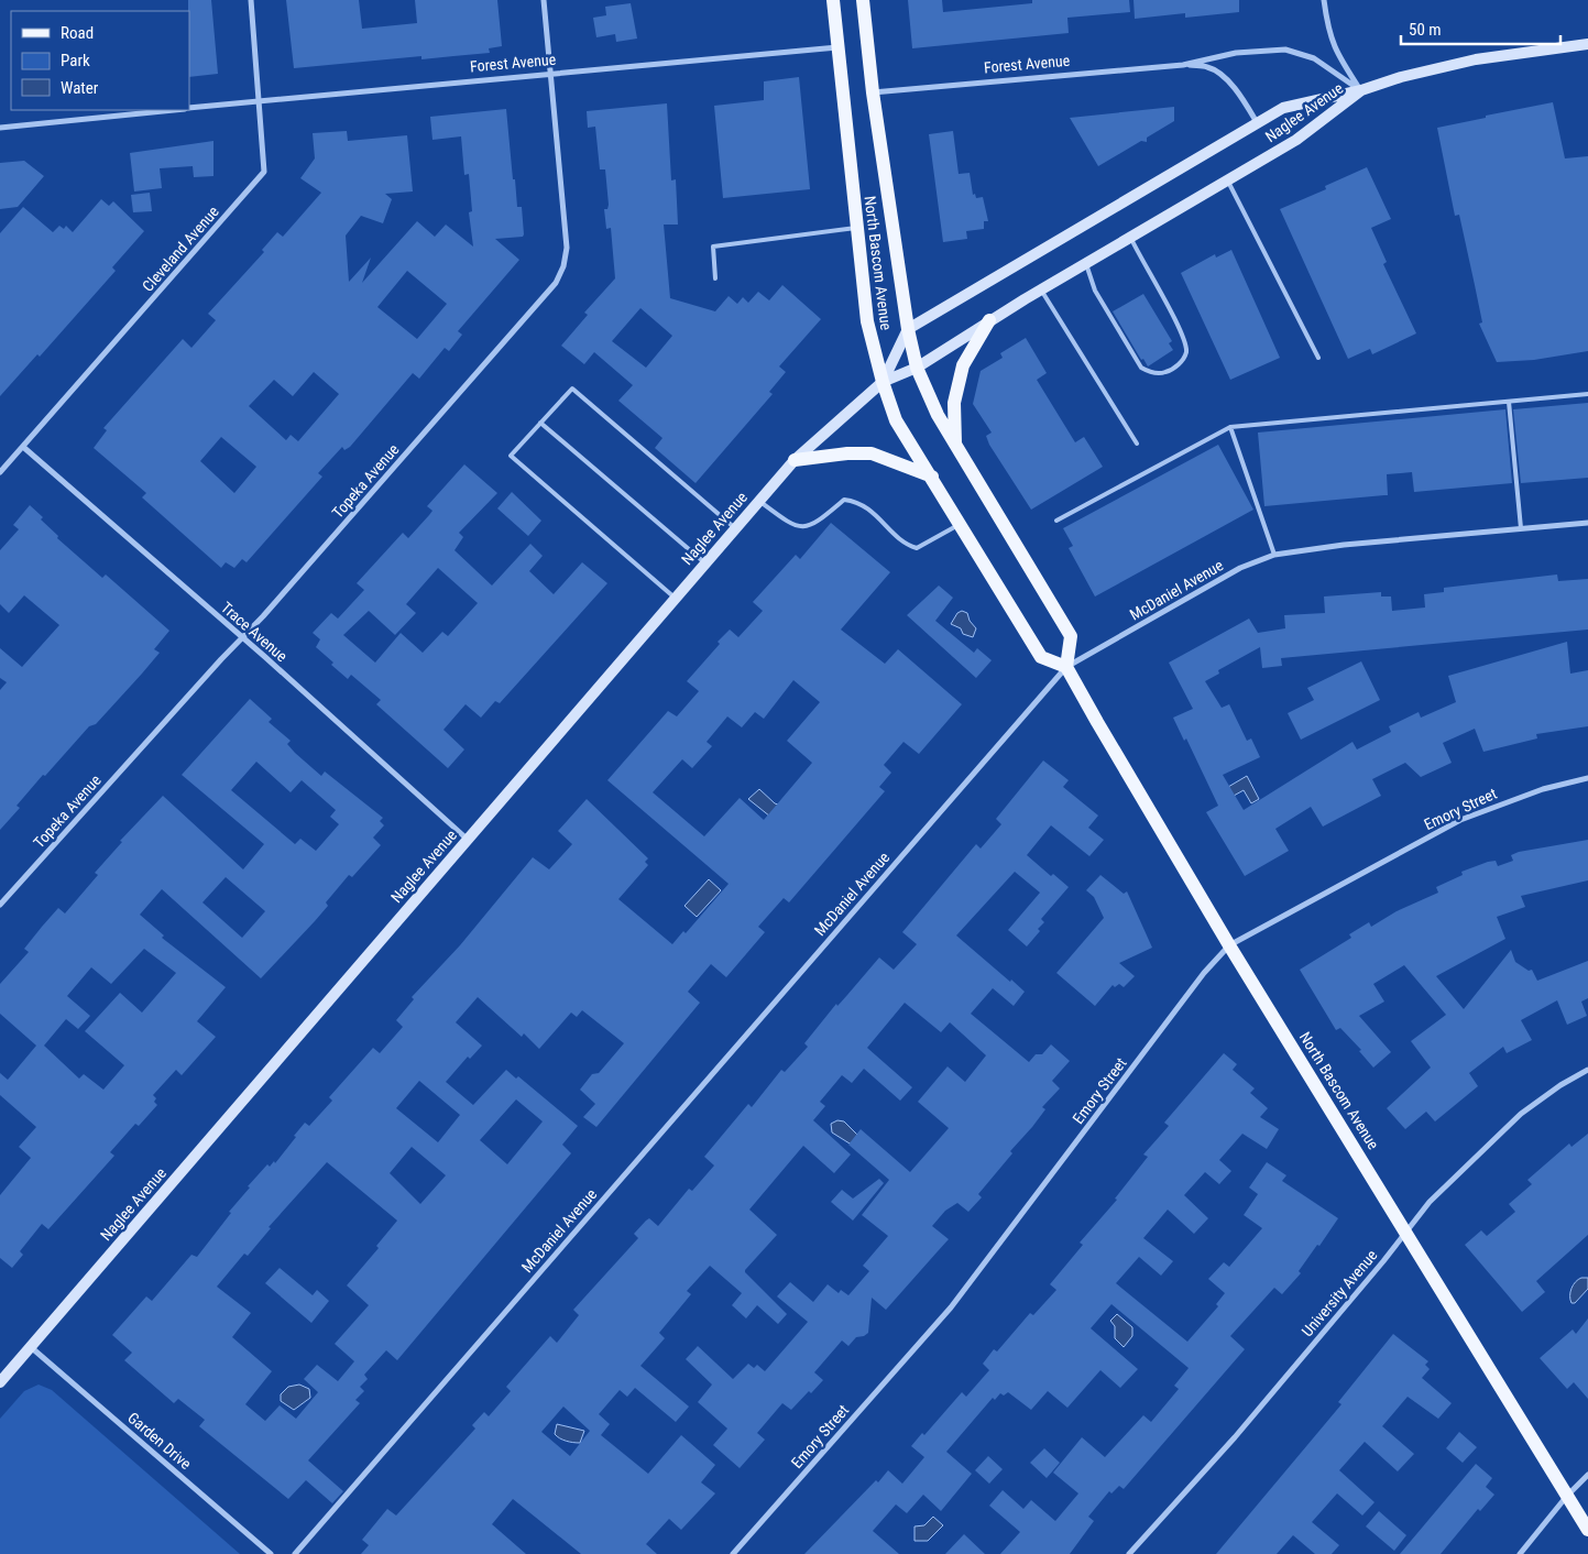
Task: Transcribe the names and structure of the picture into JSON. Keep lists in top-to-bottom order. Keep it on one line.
{"streets":{"main road":["Naglee Avenue","North Bascom Avenue"],"street":["Forest Avenue","Cleveland Avenue","Topeka Avenue","McDaniel Avenue","Trace Avenue","Emory Street","University Avenue","Garden Drive"]},"crossings":[["Forest Avenue","Naglee Avenue"],["Forest Avenue","Cleveland Avenue"],["Forest Avenue","North Bascom Avenue"],["Forest Avenue","Topeka Avenue"],["Naglee Avenue","North Bascom Avenue"],["Naglee Avenue","Trace Avenue"],["Naglee Avenue","Garden Drive"],["Cleveland Avenue","Trace Avenue"],["North Bascom Avenue","McDaniel Avenue"],["North Bascom Avenue","Emory Street"],["North Bascom Avenue","University Avenue"],["Topeka Avenue","Trace Avenue"]],"legend":["Road","Park","Water"],"scale_bar":"50 m"}
